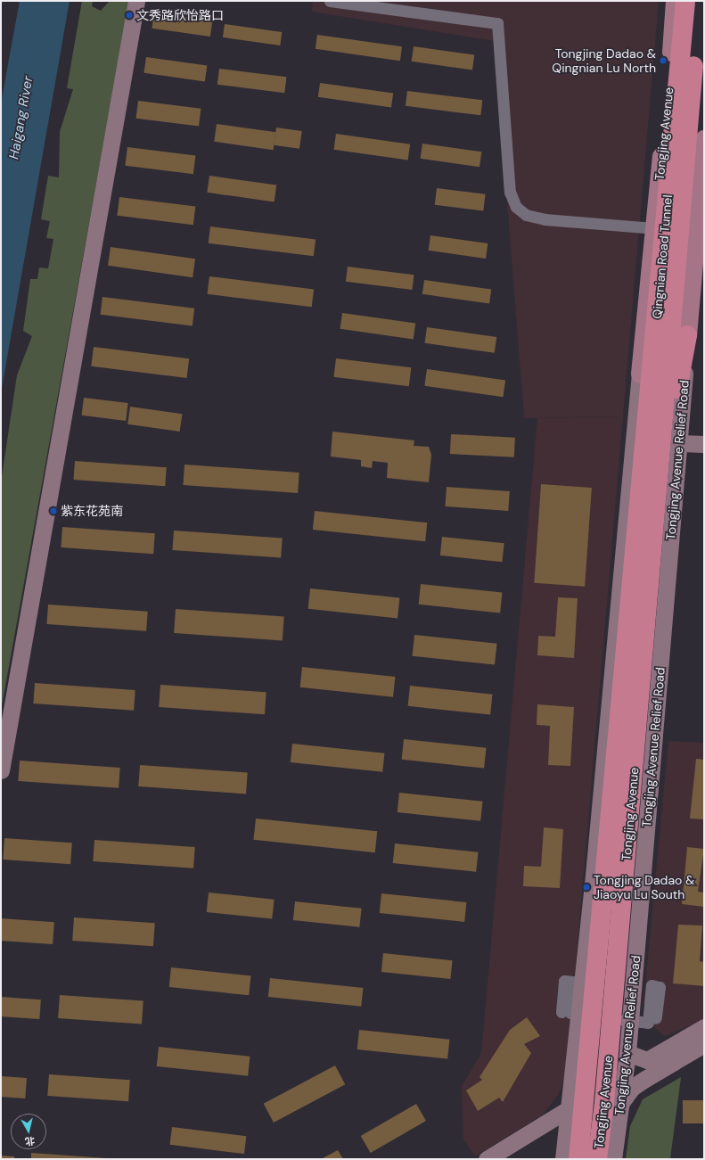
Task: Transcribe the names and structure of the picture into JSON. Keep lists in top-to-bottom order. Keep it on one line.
{"streets":{"highway":["Tongjing Avenue","Qingnian Road Tunnel"],"street":["Tongjing Avenue Relief Road"]},"crossings":[["Tongjing Avenue","Qingnian Road Tunnel"]],"water":["Haigang River"],"places":["文秀路欣怡路口","Tongjing Dadao & Qingnian Lu North","紫东花苑南","Tongjing Dadao & Jiaoyu Lu South"],"north":"bottom"}
